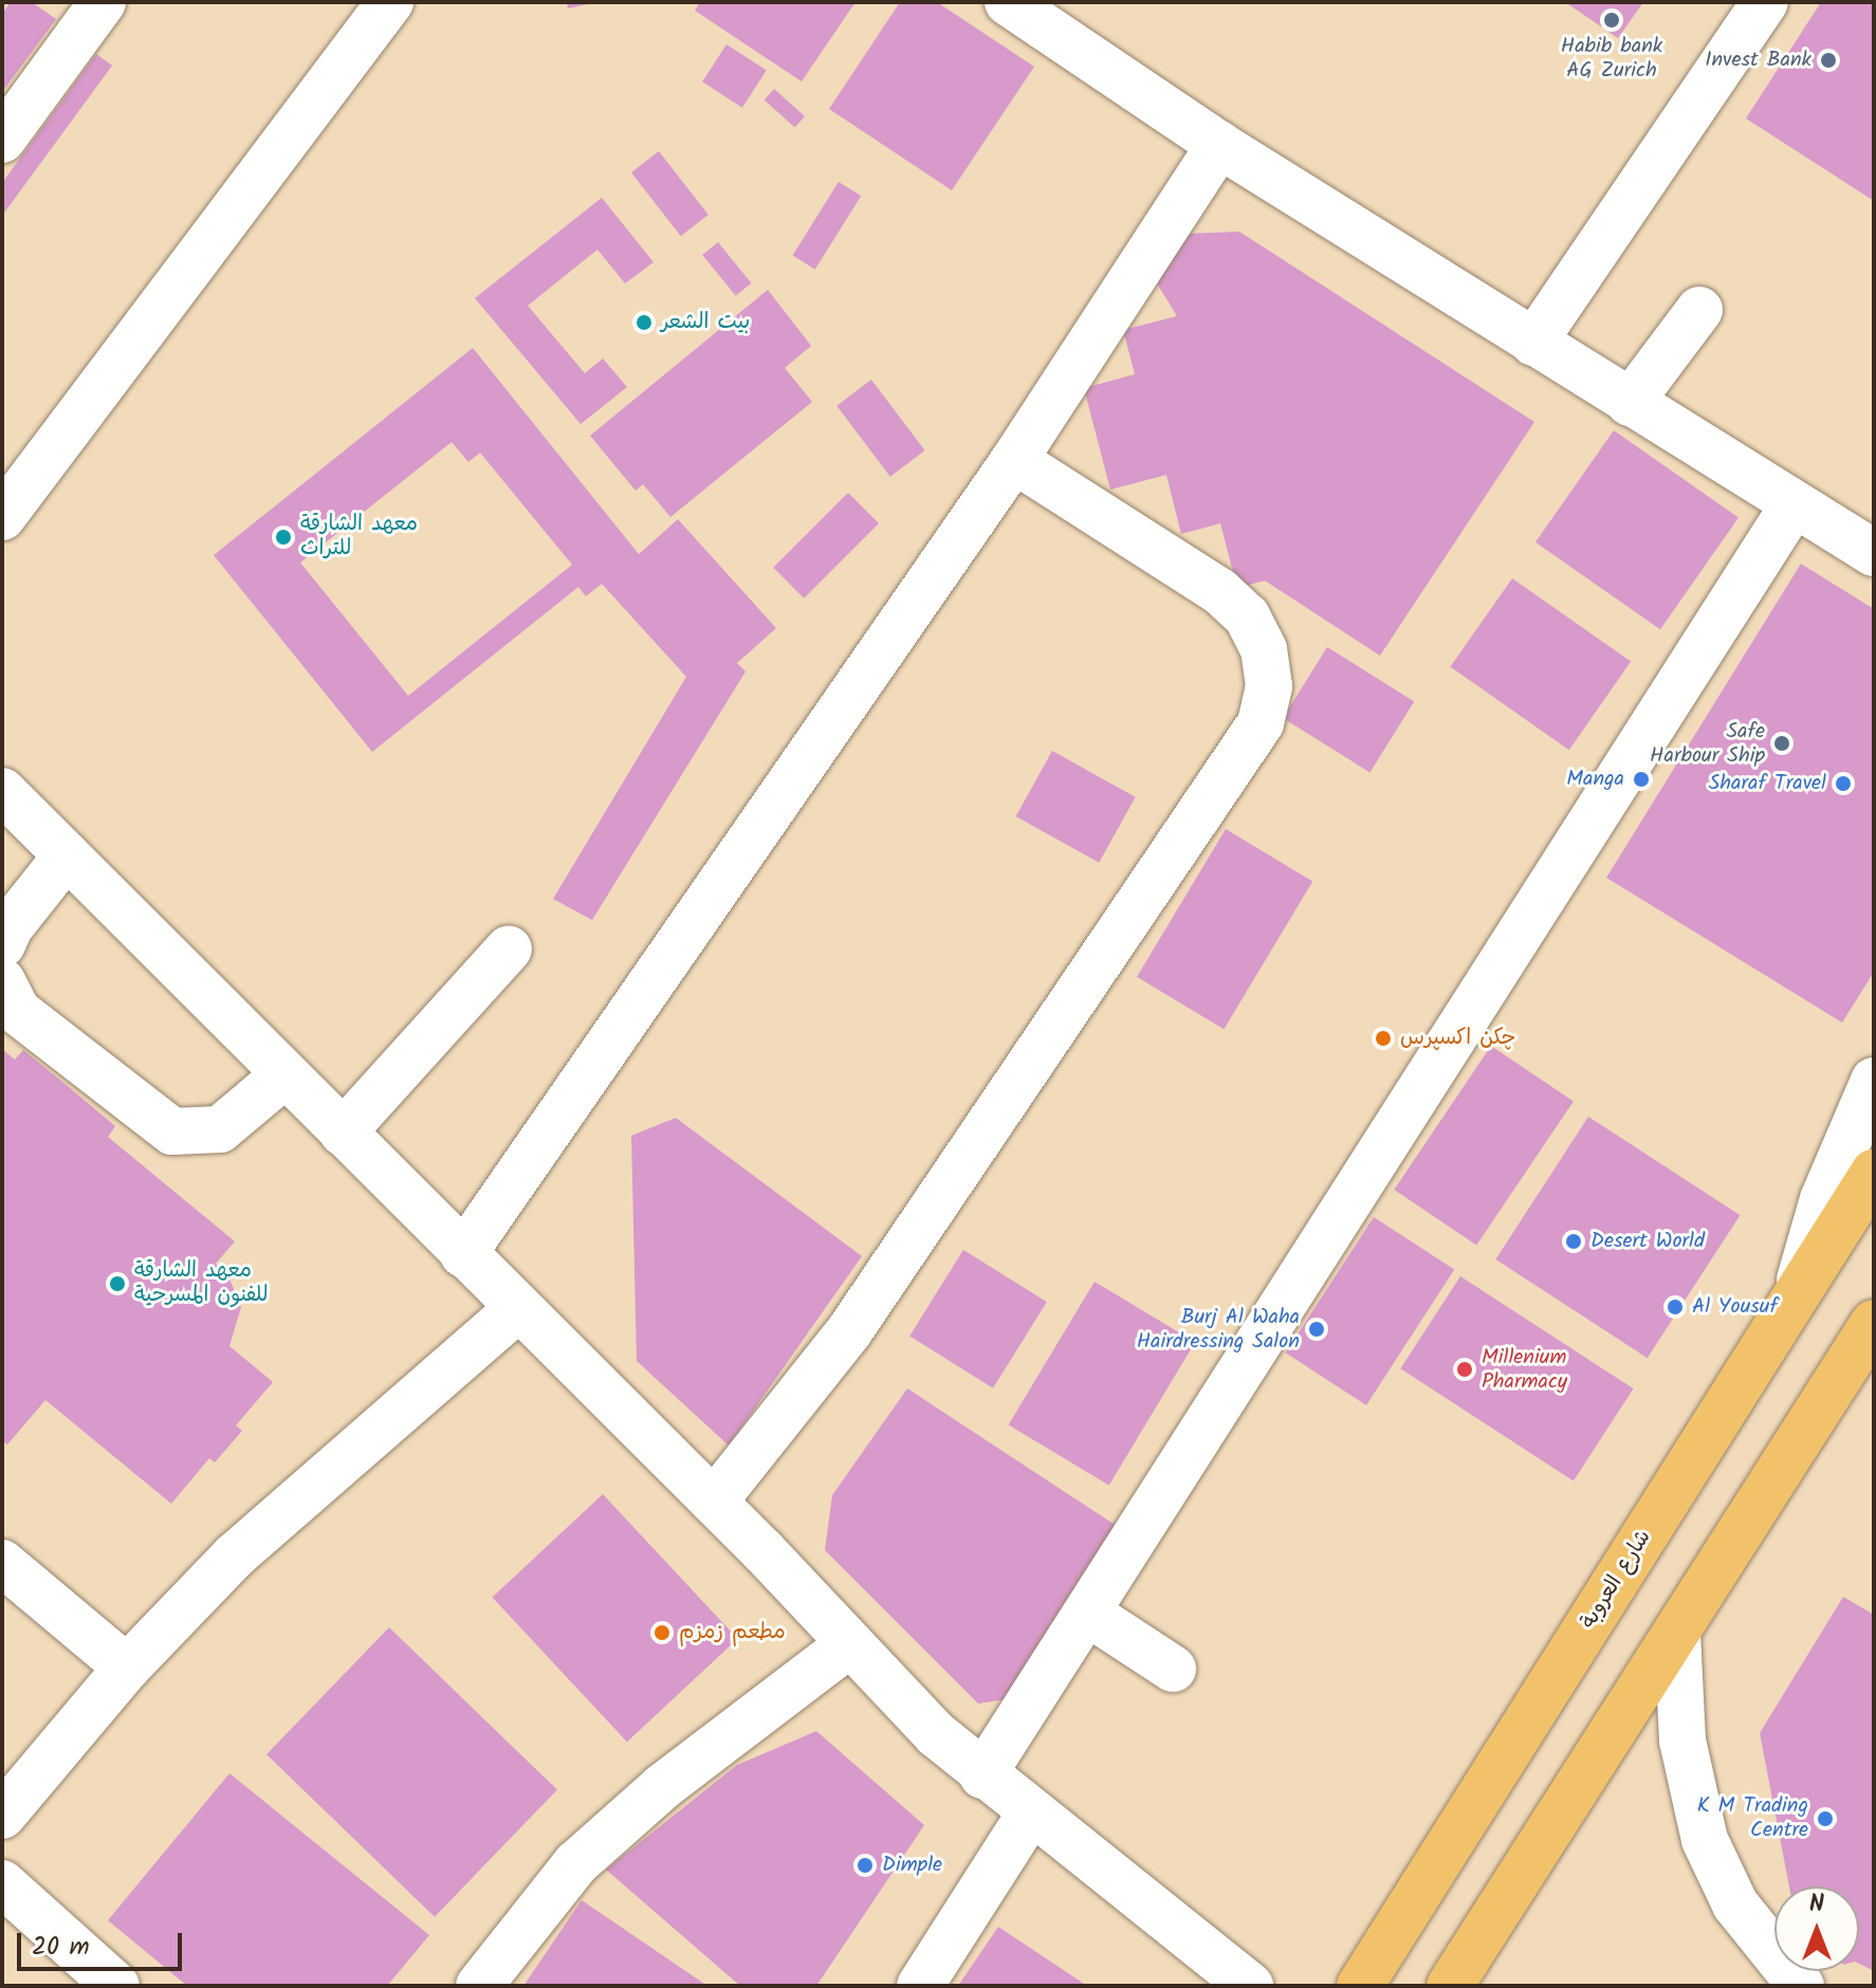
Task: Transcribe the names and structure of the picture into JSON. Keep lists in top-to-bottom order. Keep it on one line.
{"streets":{"main road":["شارع العروبة"]},"places":["Habib bank AG Zurich","Invest Bank","بيت الشعر","معهد الشارقة للتراث","Safe Harbour Ship","Manga","Sharaf Travel","چکن اکسپرس","Desert World","معهد الشارقة للفنون المسرحية","Al Yousuf","Burj Al Waha Hairdressing Salon","Millenium Pharmacy","مطعم زمزم","K M Trading Centre","Dimple"],"scale_bar":"20 m","north":"top"}
